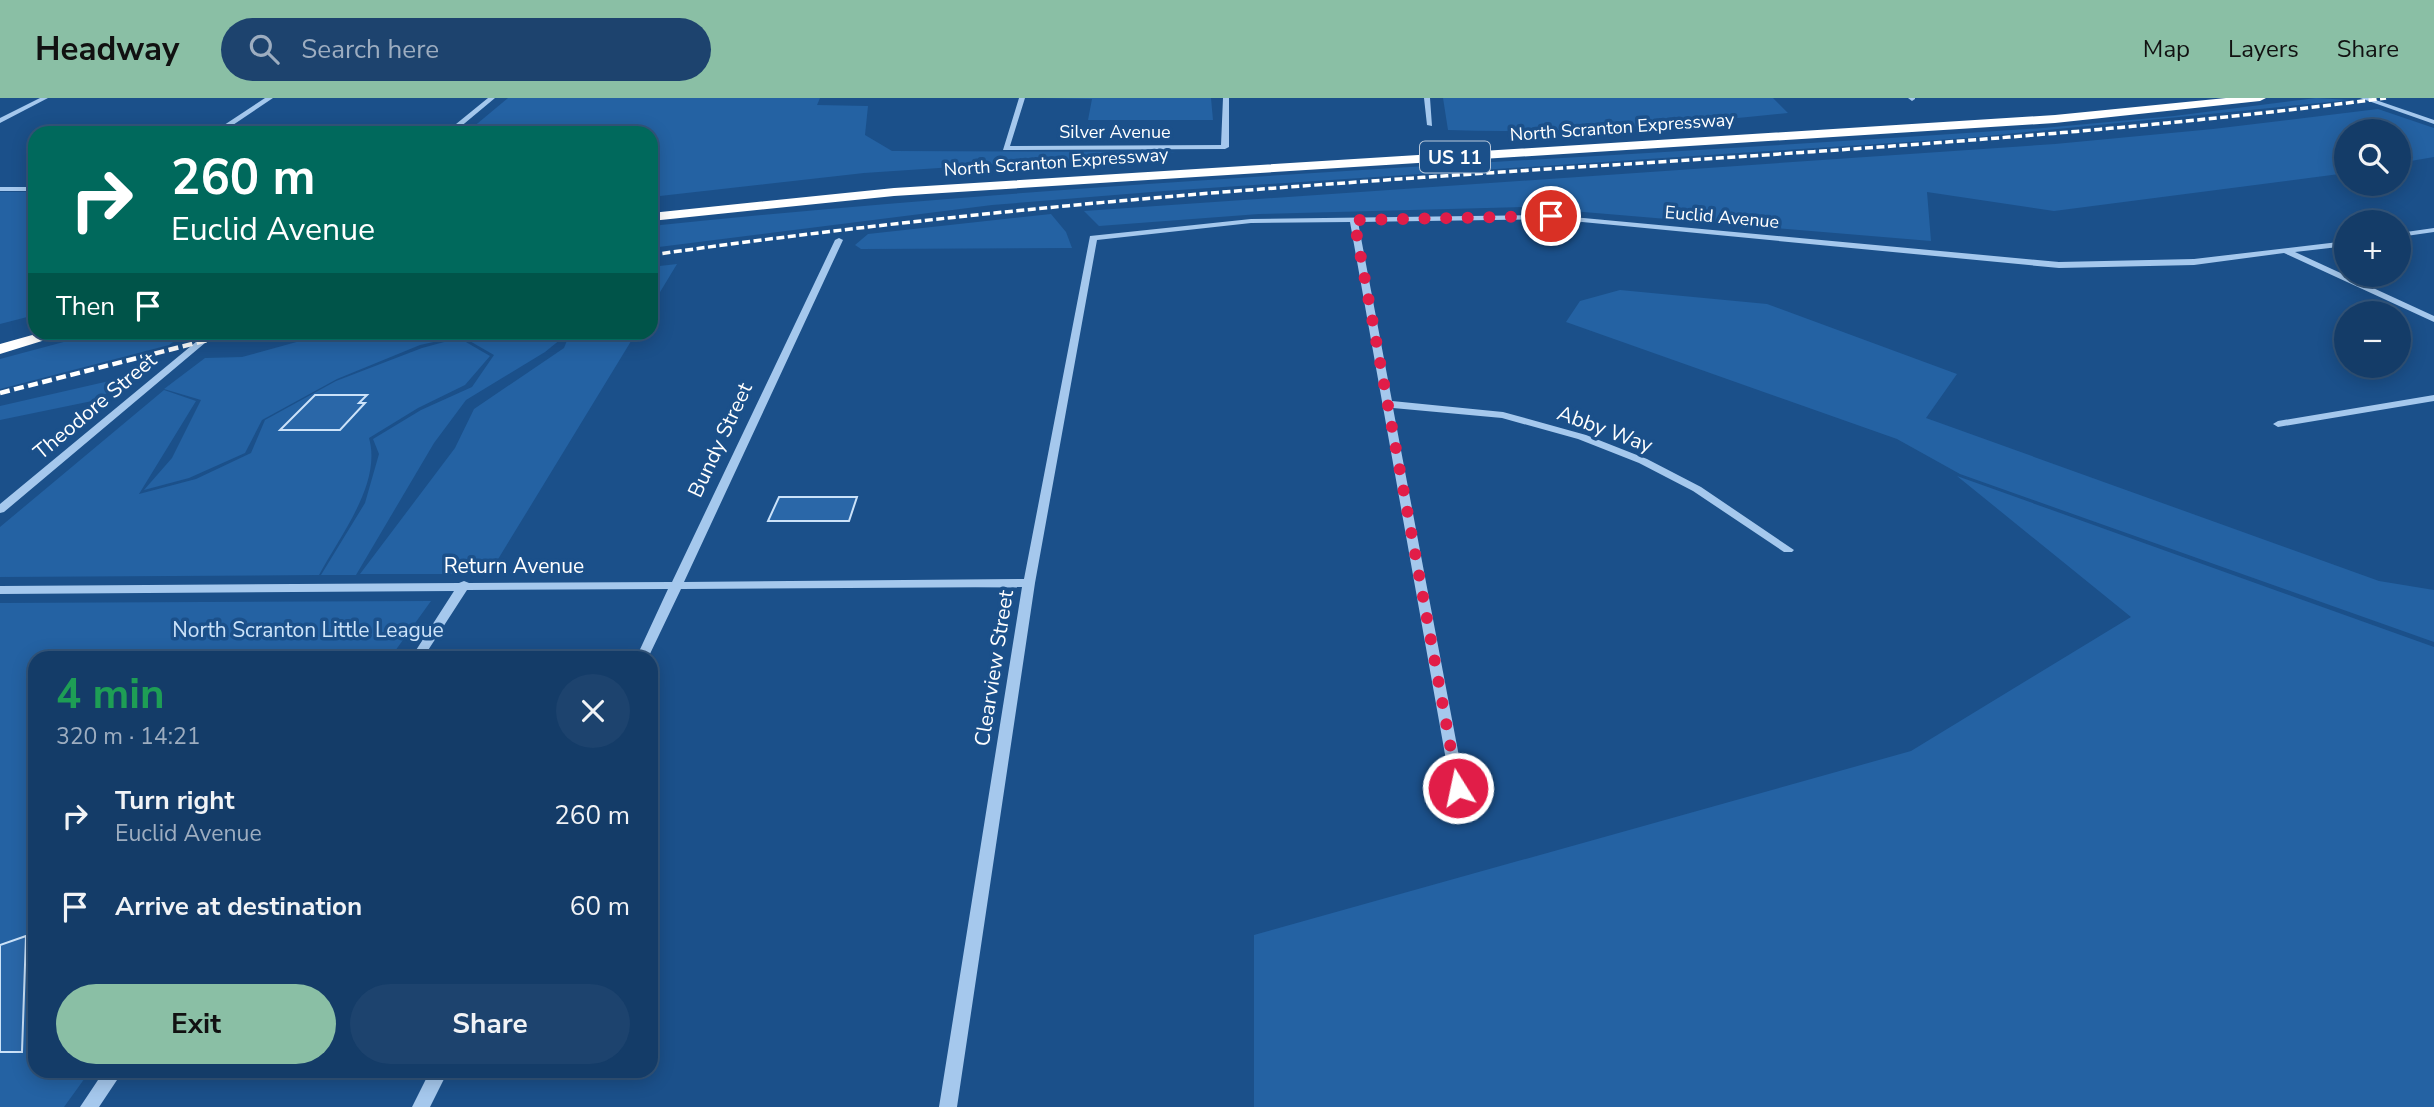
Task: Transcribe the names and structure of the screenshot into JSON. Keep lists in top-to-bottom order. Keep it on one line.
{"streets":{"highway":["North Scranton Expressway","US 11"],"street":["Silver Avenue","Euclid Avenue","Theodore Street","Abby Way","Bundy Street","Return Avenue","Clearview Street"]},"crossings":[["Euclid Avenue","Clearview Street"],["Bundy Street","Return Avenue"],["Return Avenue","Clearview Street"]],"parks":["North Scranton Little League"],"page":{"header":"Headway","search":"Search here","nav":["Map","Layers","Share"],"map_buttons":["+","−"],"turn":["260 m","Euclid Avenue"],"then":"Then","heading":["4 min","320 m · 14:21"],"list":[{"name":"Turn right","note":"Euclid Avenue","value":"260 m"},{"name":"Arrive at destination","value":"60 m"}],"buttons":["Exit","Share"]}}
